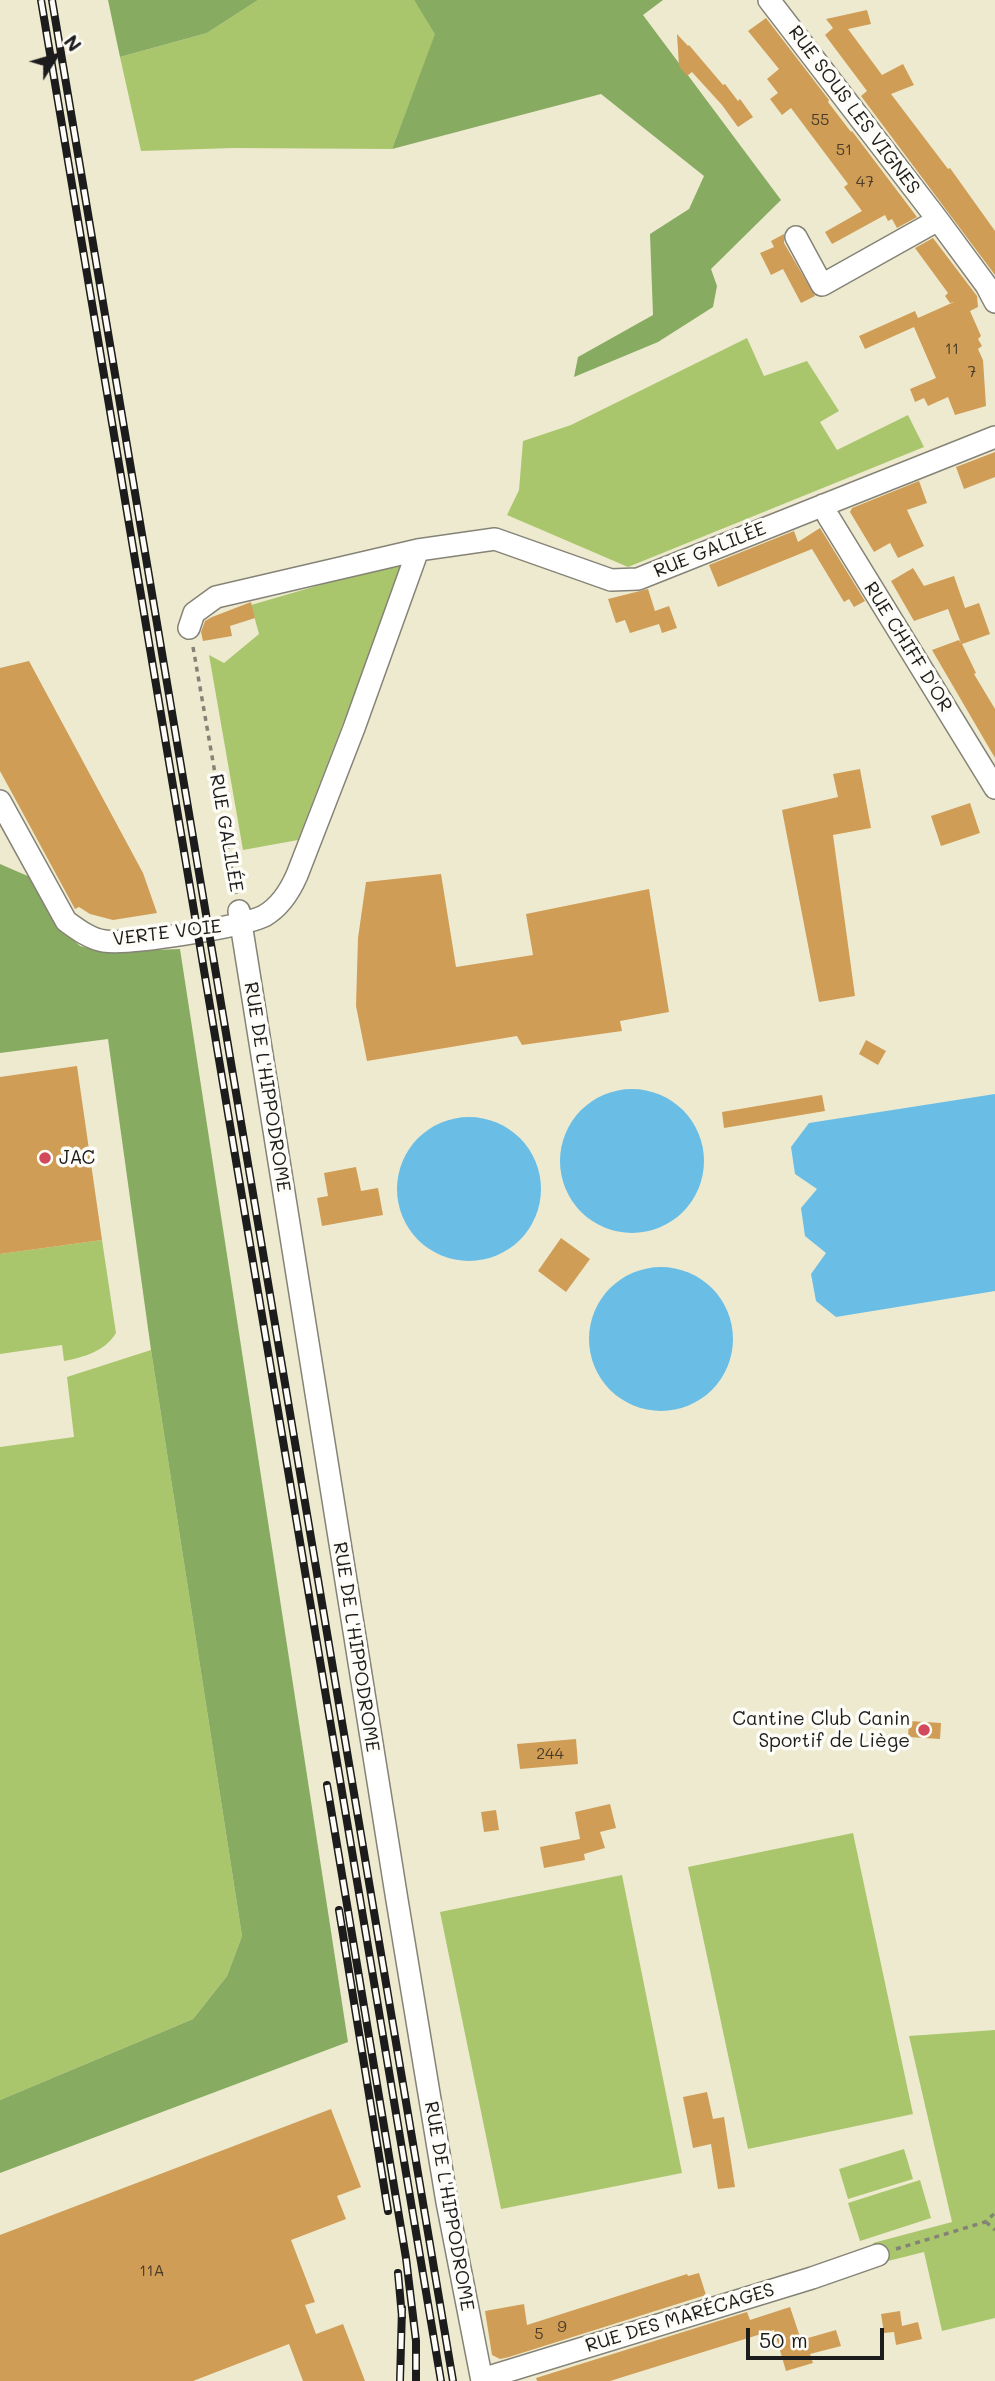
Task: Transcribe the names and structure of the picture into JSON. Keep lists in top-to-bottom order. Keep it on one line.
{"streets":{"street":["RUE SOUS LES VIGNES","RUE GALILÉE","RUE CHIFF D'OR","VERTE VOIE","RUE DE L'HIPPODROME","RUE DES MARÉCAGES"]},"crossings":[["RUE GALILÉE","RUE CHIFF D'OR"],["RUE GALILÉE","VERTE VOIE"],["RUE GALILÉE","RUE DE L'HIPPODROME"],["VERTE VOIE","RUE DE L'HIPPODROME"],["RUE DE L'HIPPODROME","RUE DES MARÉCAGES"]],"places":["JAC","Cantine Club Canin Sportif de Liège"],"house_numbers":["55","51","47","11","7","244","11A","9","5"],"scale_bar":"50 m","north":"top right"}
